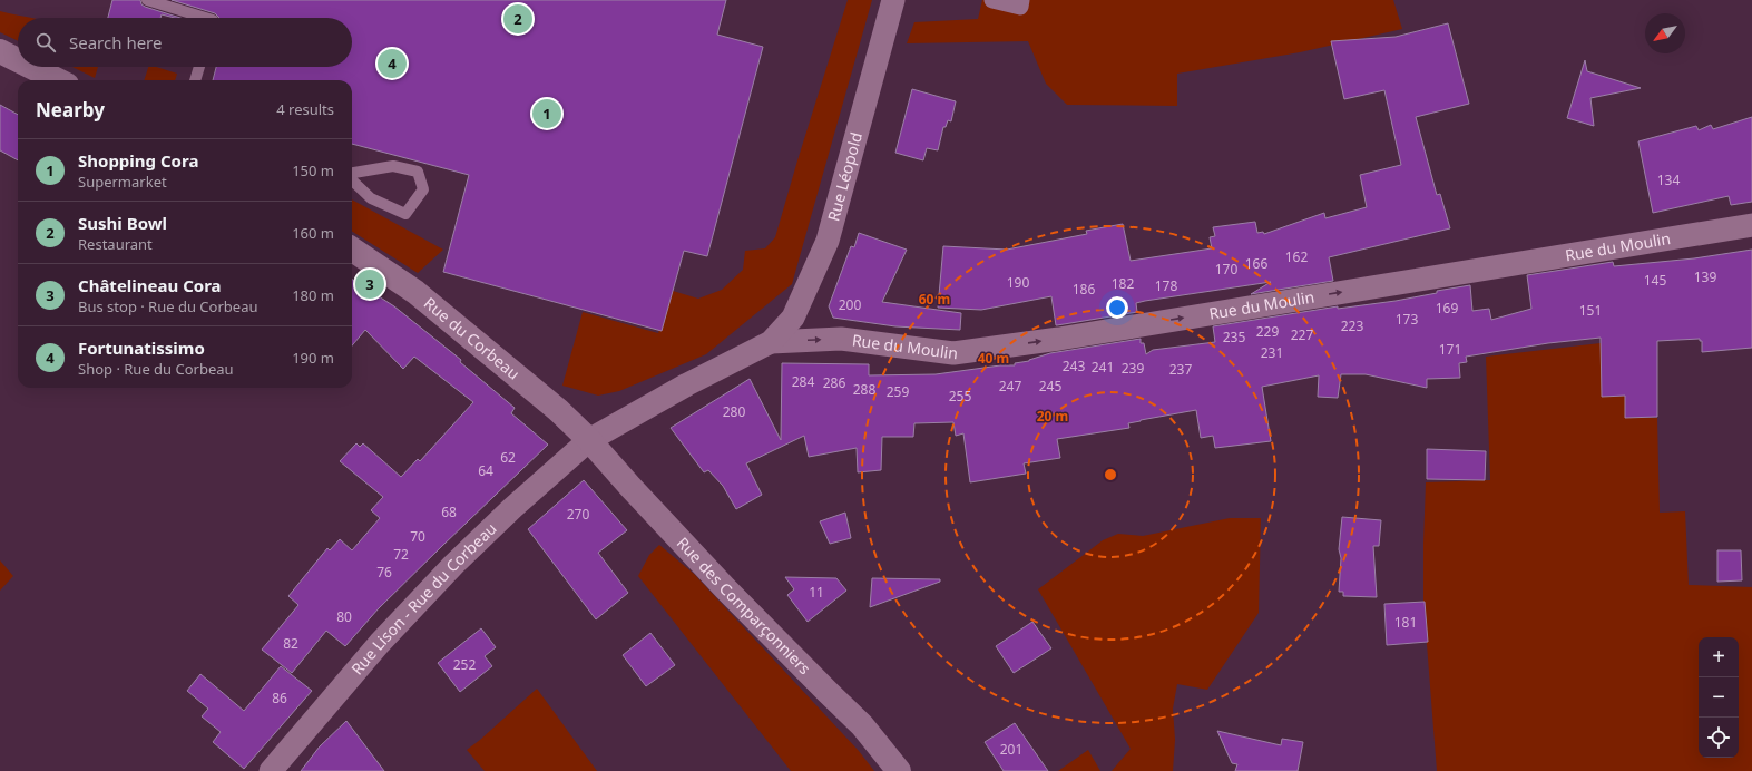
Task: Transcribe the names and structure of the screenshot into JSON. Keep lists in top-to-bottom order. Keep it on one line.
{"streets":{"street":["Rue Léopold","Rue du Moulin","Rue du Corbeau","Rue Lison - Rue du Corbeau","Rue des Comparçonniers"]},"crossings":[["Rue Léopold","Rue du Moulin"],["Rue Léopold","Rue Lison - Rue du Corbeau"],["Rue du Moulin","Rue Lison - Rue du Corbeau"],["Rue du Corbeau","Rue Lison - Rue du Corbeau"],["Rue du Corbeau","Rue des Comparçonniers"],["Rue Lison - Rue du Corbeau","Rue des Comparçonniers"]],"one_way":["Rue du Moulin"],"house_numbers":["134","162","166","170","139","145","190","182","178","186","200","169","151","173","223","229","227","235","171","231","243","241","239","237","284","286","247","245","288","259","255","280","62","64","68","270","70","72","76","11","80","181","82","252","86","201"],"north":"bottom left","page":{"pins":["2","4","1","3"],"search":"Search here","heading":["Nearby","4 results"],"list":[{"mark":"1","name":"Shopping Cora","note":"Supermarket","value":"150 m"},{"mark":"2","name":"Sushi Bowl","note":"Restaurant","value":"160 m"},{"mark":"3","name":"Châtelineau Cora","note":"Bus stop · Rue du Corbeau","value":"180 m"},{"mark":"4","name":"Fortunatissimo","note":"Shop · Rue du Corbeau","value":"190 m"}],"map_buttons":["+","−"]},"rings":["60 m","40 m","20 m"]}
